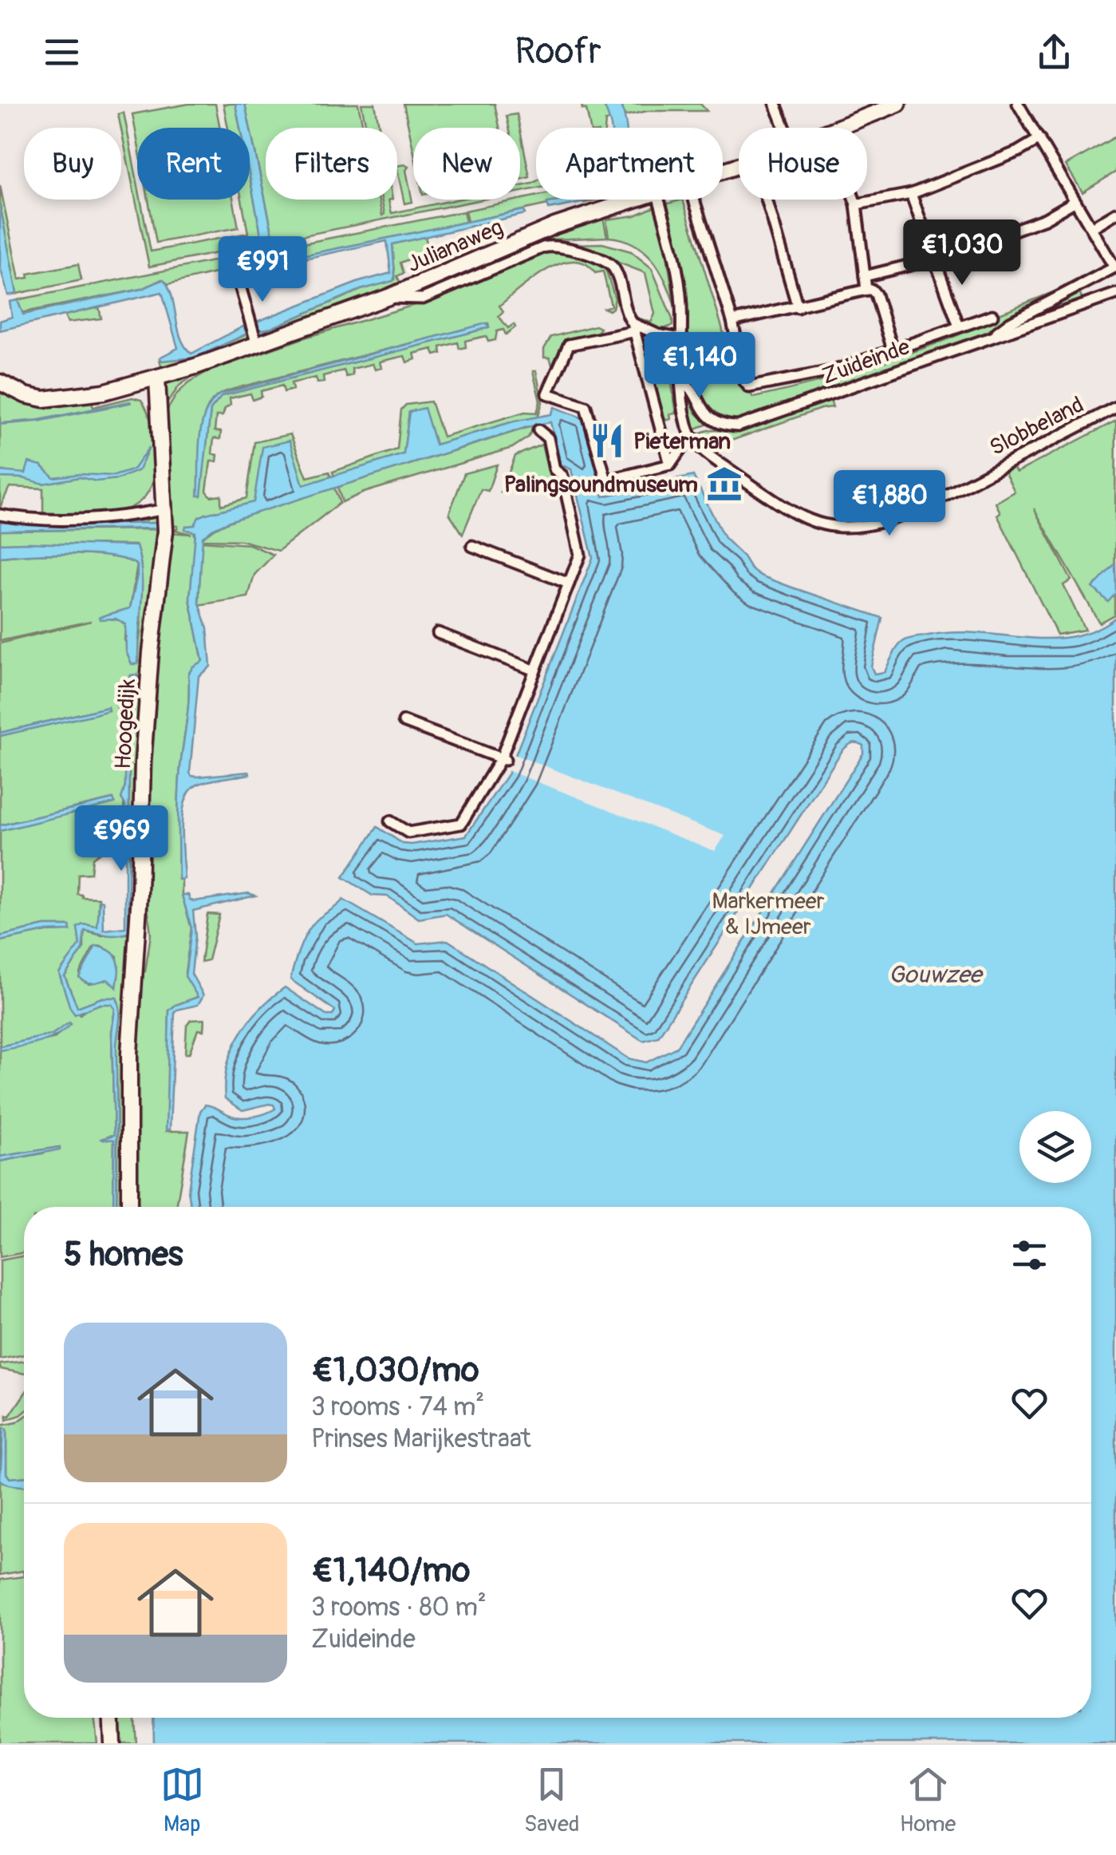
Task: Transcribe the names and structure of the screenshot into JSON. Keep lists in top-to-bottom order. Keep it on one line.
{"streets":{"main road":["Julianaweg","Hoogedijk"],"street":["Zuideinde","Slobbeland"]},"crossings":[["Julianaweg","Hoogedijk"]],"water":["Gouwzee"],"parks":["Markermeer & IJmeer"],"places":{"restaurant":["Pieterman"],"museum":["Palingsoundmuseum"]},"page":{"header":"Roofr","chip":["Buy","Rent","Filters","New","Apartment","House"],"price":["€1,030","€991","€1,140","€1,880","€969"],"heading":"5 homes","list":[{"name":"€1,030/mo","note":"3 rooms · 74 m² · Prinses Marijkestraat"},{"name":"€1,140/mo","note":"3 rooms · 80 m² · Zuideinde"}],"tabs":["Map","Saved","Home"]}}
